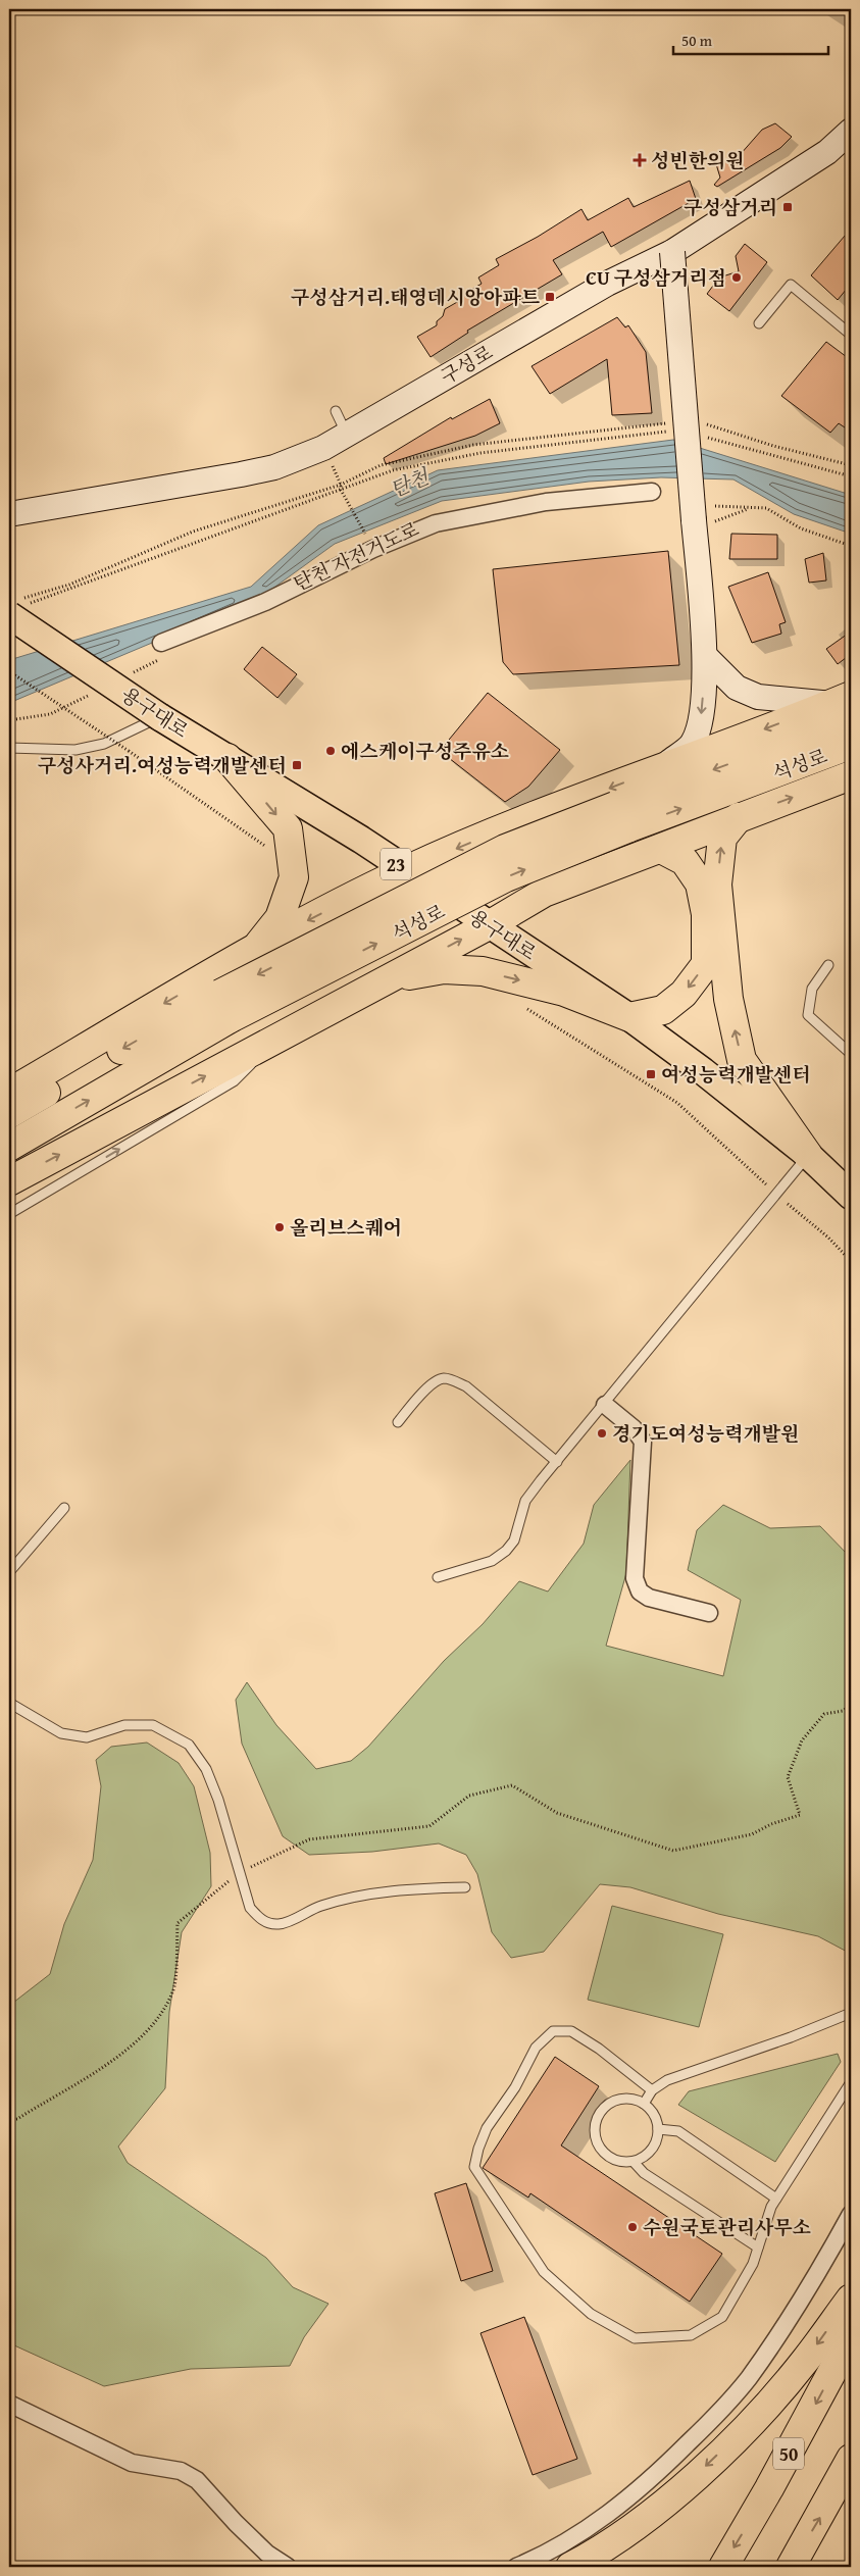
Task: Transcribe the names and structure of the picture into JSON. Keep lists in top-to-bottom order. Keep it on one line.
{"streets":{"highway":["석성로","50"],"main road":["구성로","용구대로","23"]},"water":["탄천"],"places":{"health":["성빈한의원"],"transit":["구성삼거리","구성삼거리.태영데시앙아파트","구성사거리.여성능력개발센터","여성능력개발센터"],"other":["CU 구성삼거리점","에스케이구성주유소","올리브스퀘어","경기도여성능력개발원","수원국토관리사무소"]},"scale_bar":"50 m"}
